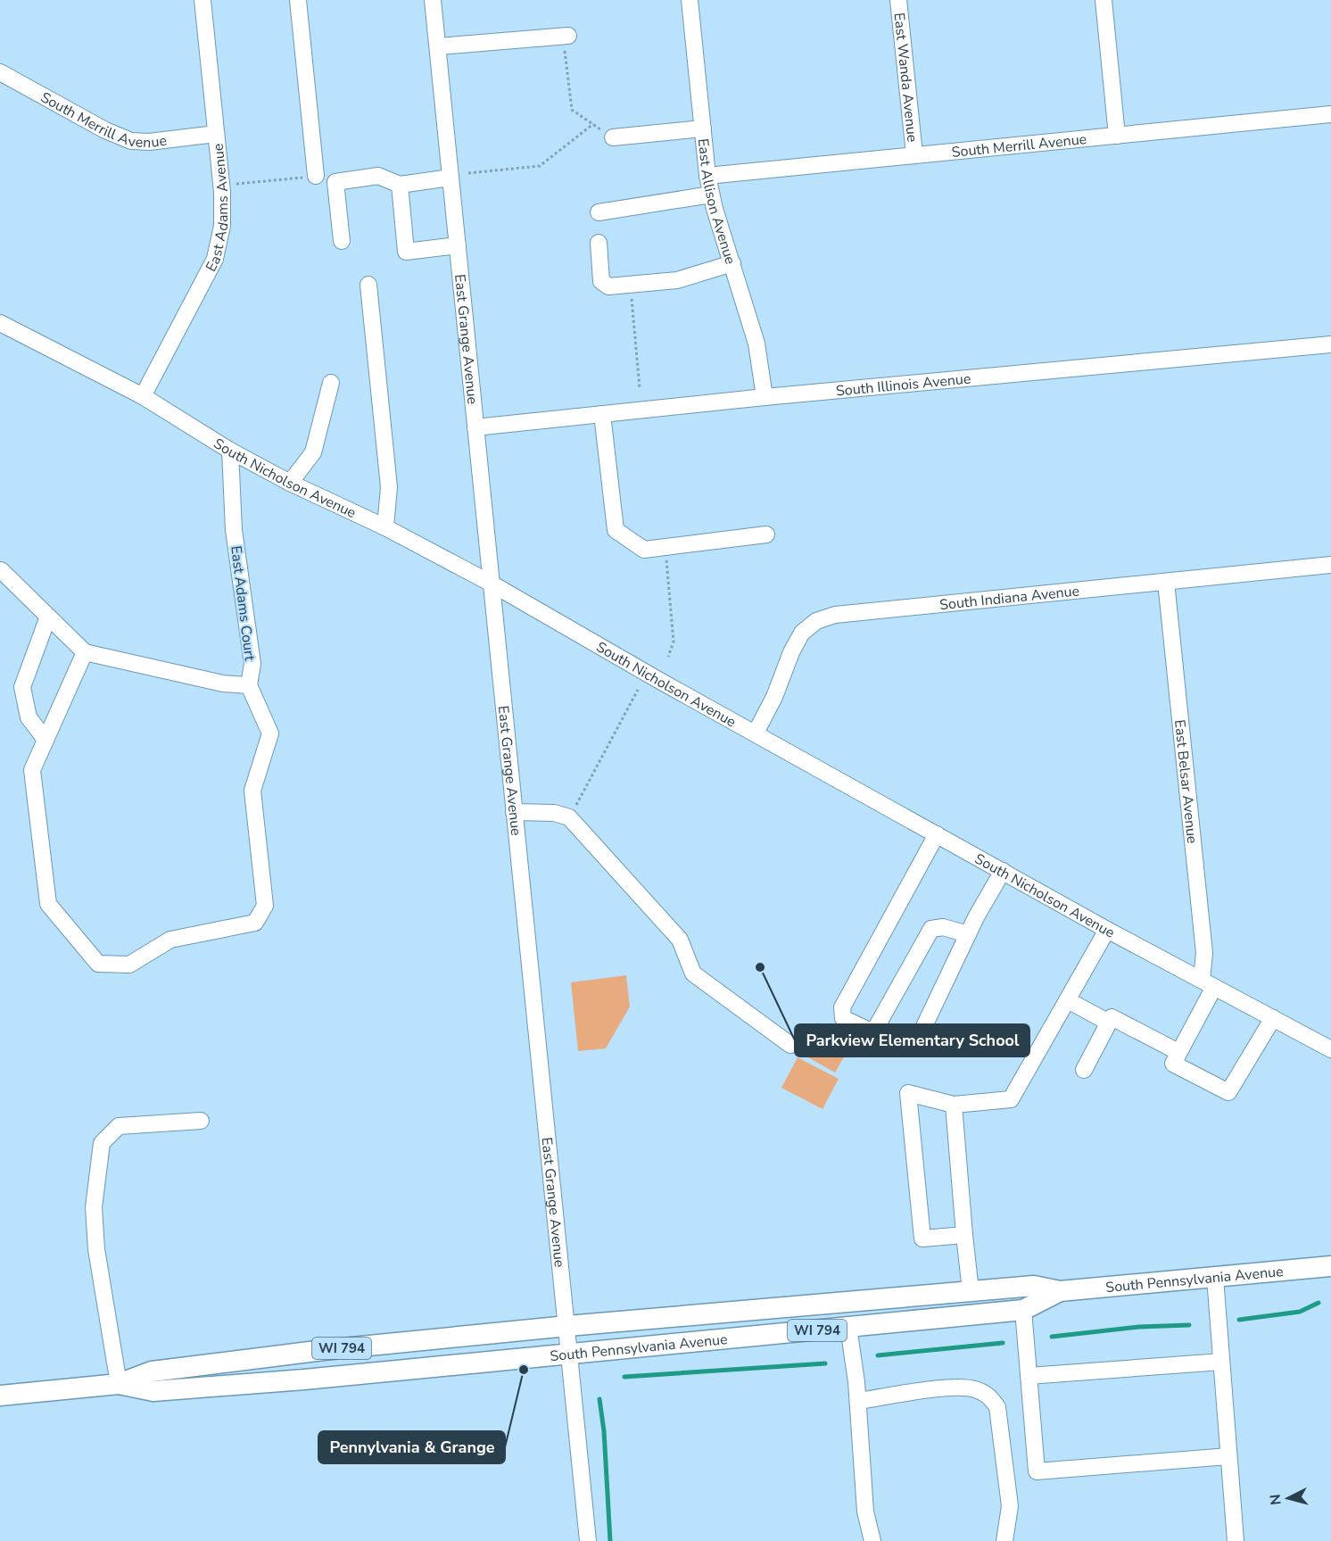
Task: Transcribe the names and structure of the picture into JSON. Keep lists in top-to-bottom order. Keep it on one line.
{"streets":{"main road":["South Pennsylvania Avenue","WI 794"],"street":["East Wanda Avenue","South Merrill Avenue","East Allison Avenue","East Adams Avenue","East Grange Avenue","South Illinois Avenue","South Nicholson Avenue","South Indiana Avenue","East Adams Court","East Belsar Avenue"]},"crossings":[["East Wanda Avenue","South Merrill Avenue"],["South Merrill Avenue","East Allison Avenue"],["South Merrill Avenue","East Adams Avenue"],["East Allison Avenue","South Illinois Avenue"],["East Adams Avenue","South Nicholson Avenue"],["East Grange Avenue","South Illinois Avenue"],["East Grange Avenue","South Nicholson Avenue"],["East Grange Avenue","South Pennsylvania Avenue"],["South Nicholson Avenue","South Indiana Avenue"],["South Nicholson Avenue","East Adams Court"],["South Nicholson Avenue","East Belsar Avenue"],["South Indiana Avenue","East Belsar Avenue"]],"places":["Parkview Elementary School","Pennylvania & Grange"],"north":"left"}
